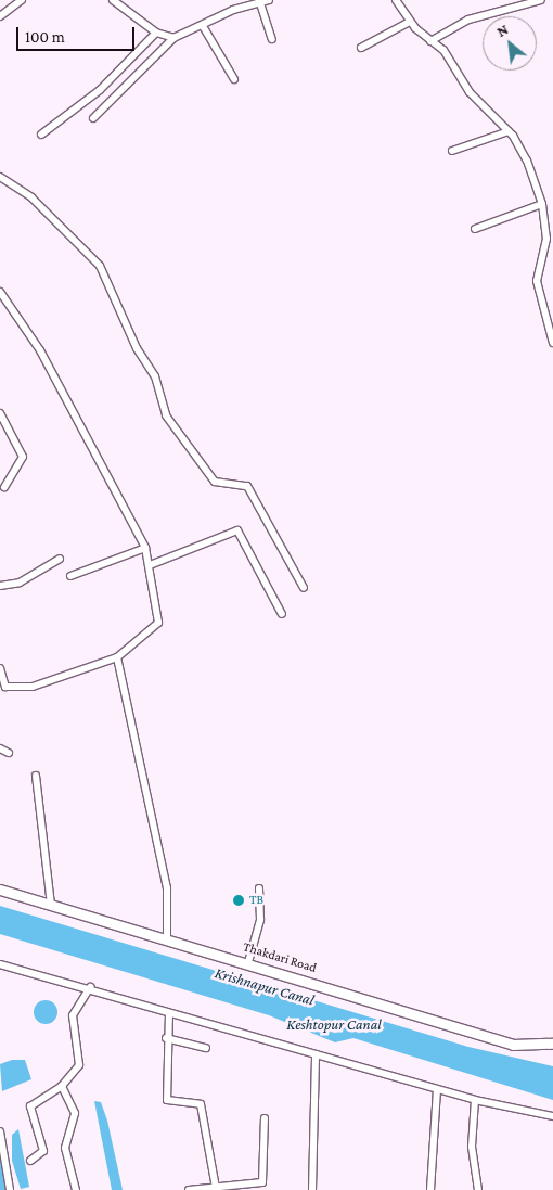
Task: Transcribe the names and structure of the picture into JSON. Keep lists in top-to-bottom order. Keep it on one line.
{"streets":{"street":["Thakdari Road"]},"water":["Krishnapur Canal","Keshtopur Canal"],"places":["TB"],"scale_bar":"100 m","north":"top left"}
